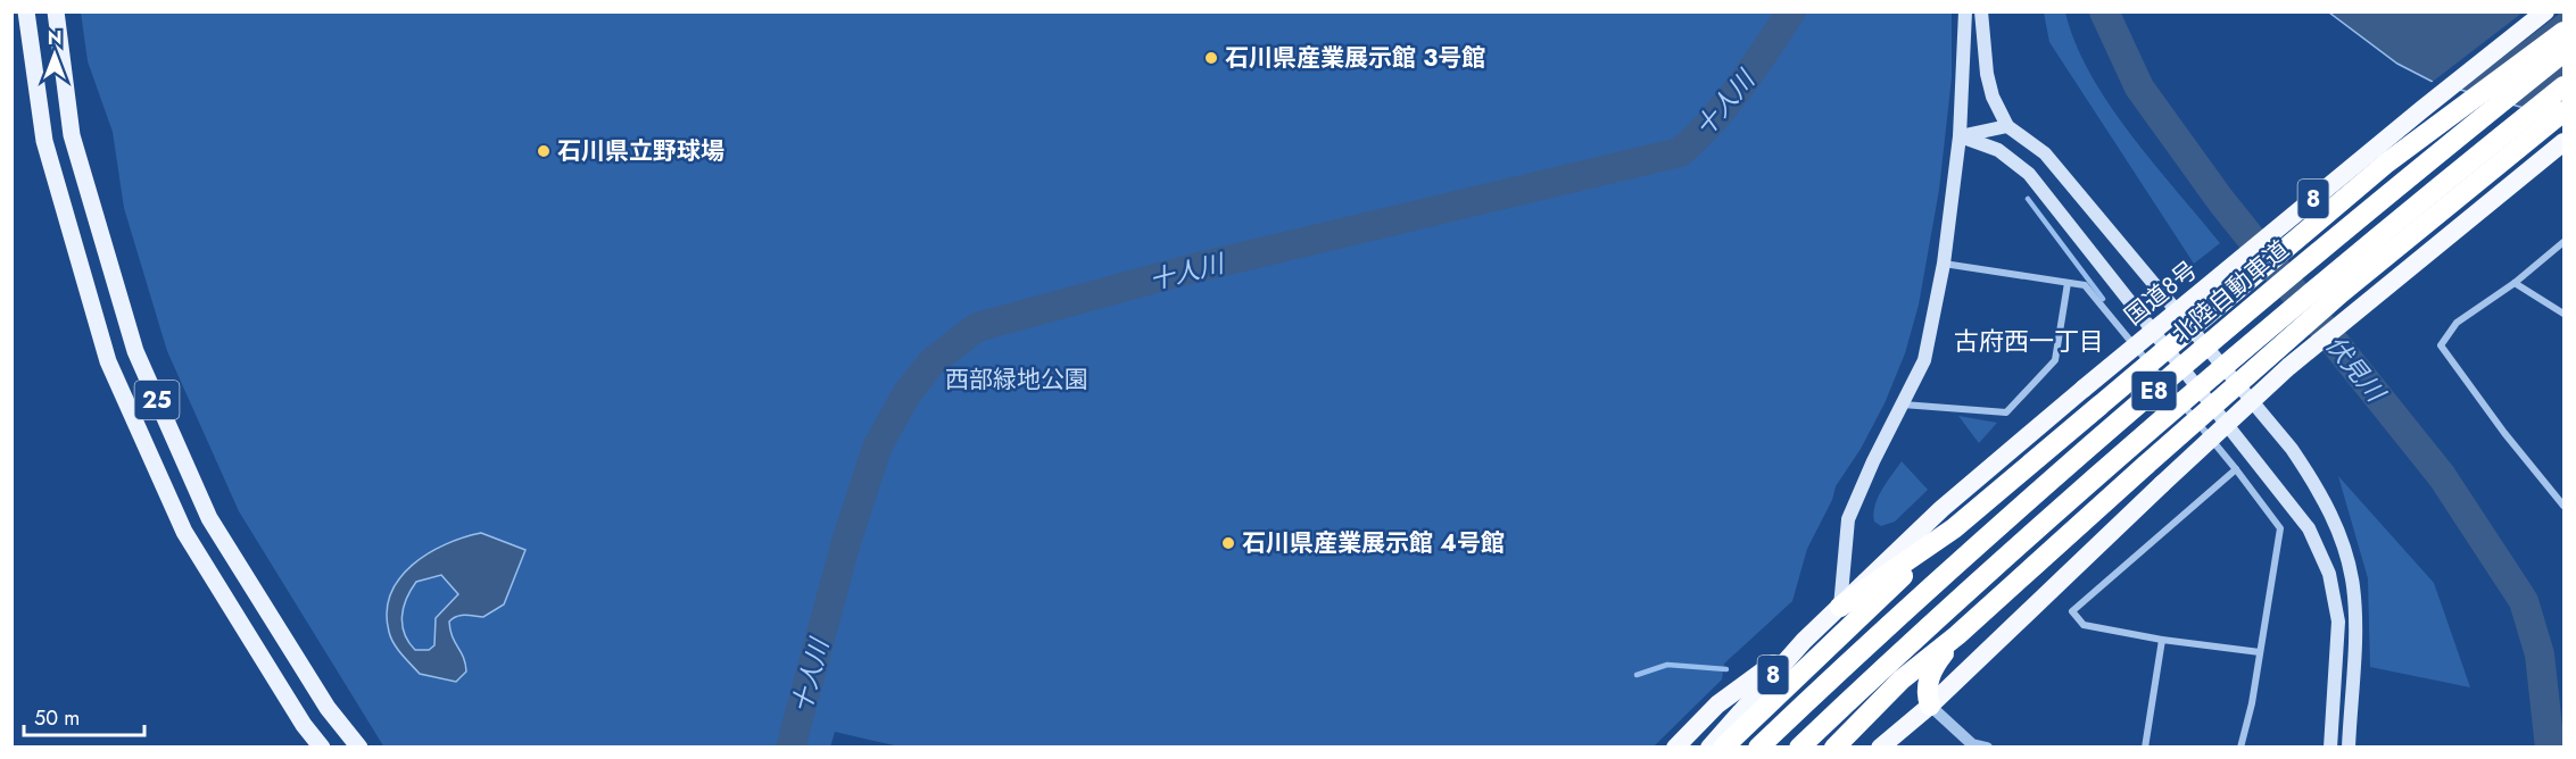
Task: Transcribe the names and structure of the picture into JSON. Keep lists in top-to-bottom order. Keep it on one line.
{"streets":{"highway":["8","北陸自動車道","国道8号","E8"],"main road":["25"]},"districts":["古府西一丁目"],"water":["十人川","伏見川"],"parks":["西部緑地公園"],"places":["石川県産業展示館 3号館","石川県立野球場","石川県産業展示館 4号館"],"scale_bar":"50 m","north":"top"}
